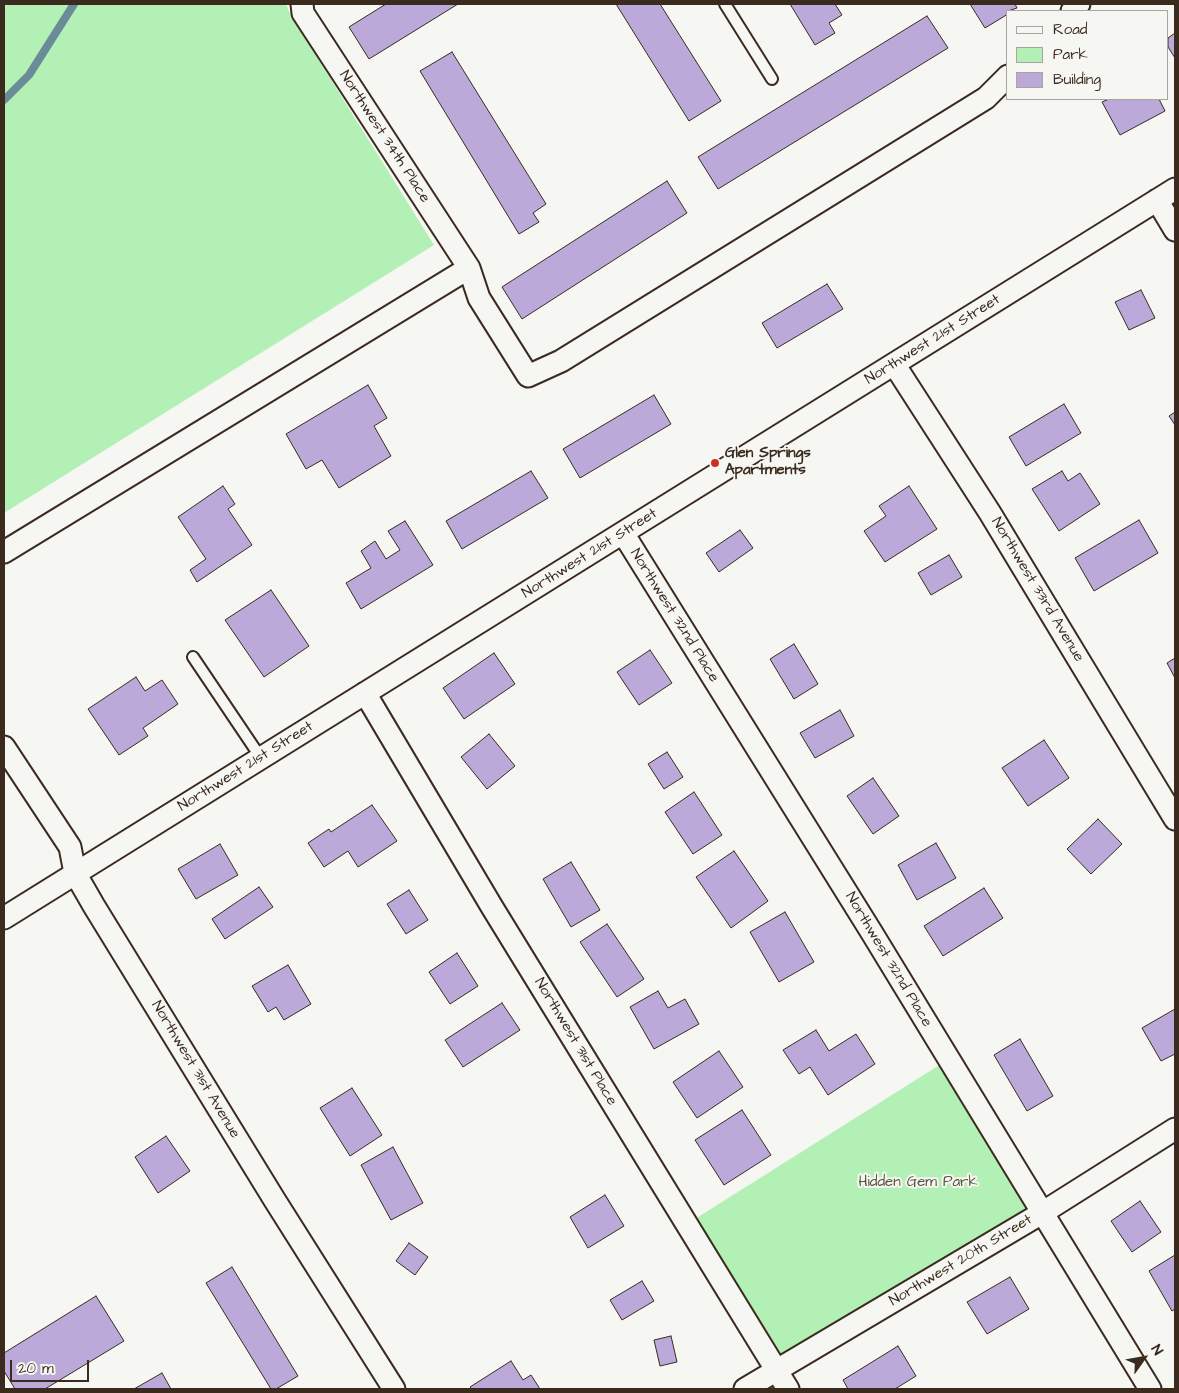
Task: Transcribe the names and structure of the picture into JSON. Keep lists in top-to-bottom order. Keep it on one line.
{"streets":{"street":["Northwest 34th Place","Northwest 21st Street","Northwest 33rd Avenue","Northwest 32nd Place","Northwest 31st Place","Northwest 31st Avenue","Northwest 20th Street"]},"crossings":[["Northwest 21st Street","Northwest 33rd Avenue"],["Northwest 21st Street","Northwest 32nd Place"],["Northwest 21st Street","Northwest 31st Place"],["Northwest 21st Street","Northwest 31st Avenue"],["Northwest 32nd Place","Northwest 20th Street"],["Northwest 31st Place","Northwest 20th Street"]],"parks":["Hidden Gem Park"],"places":["Glen Springs Apartments"],"legend":["Road","Park","Building"],"scale_bar":"20 m","north":"top right"}
